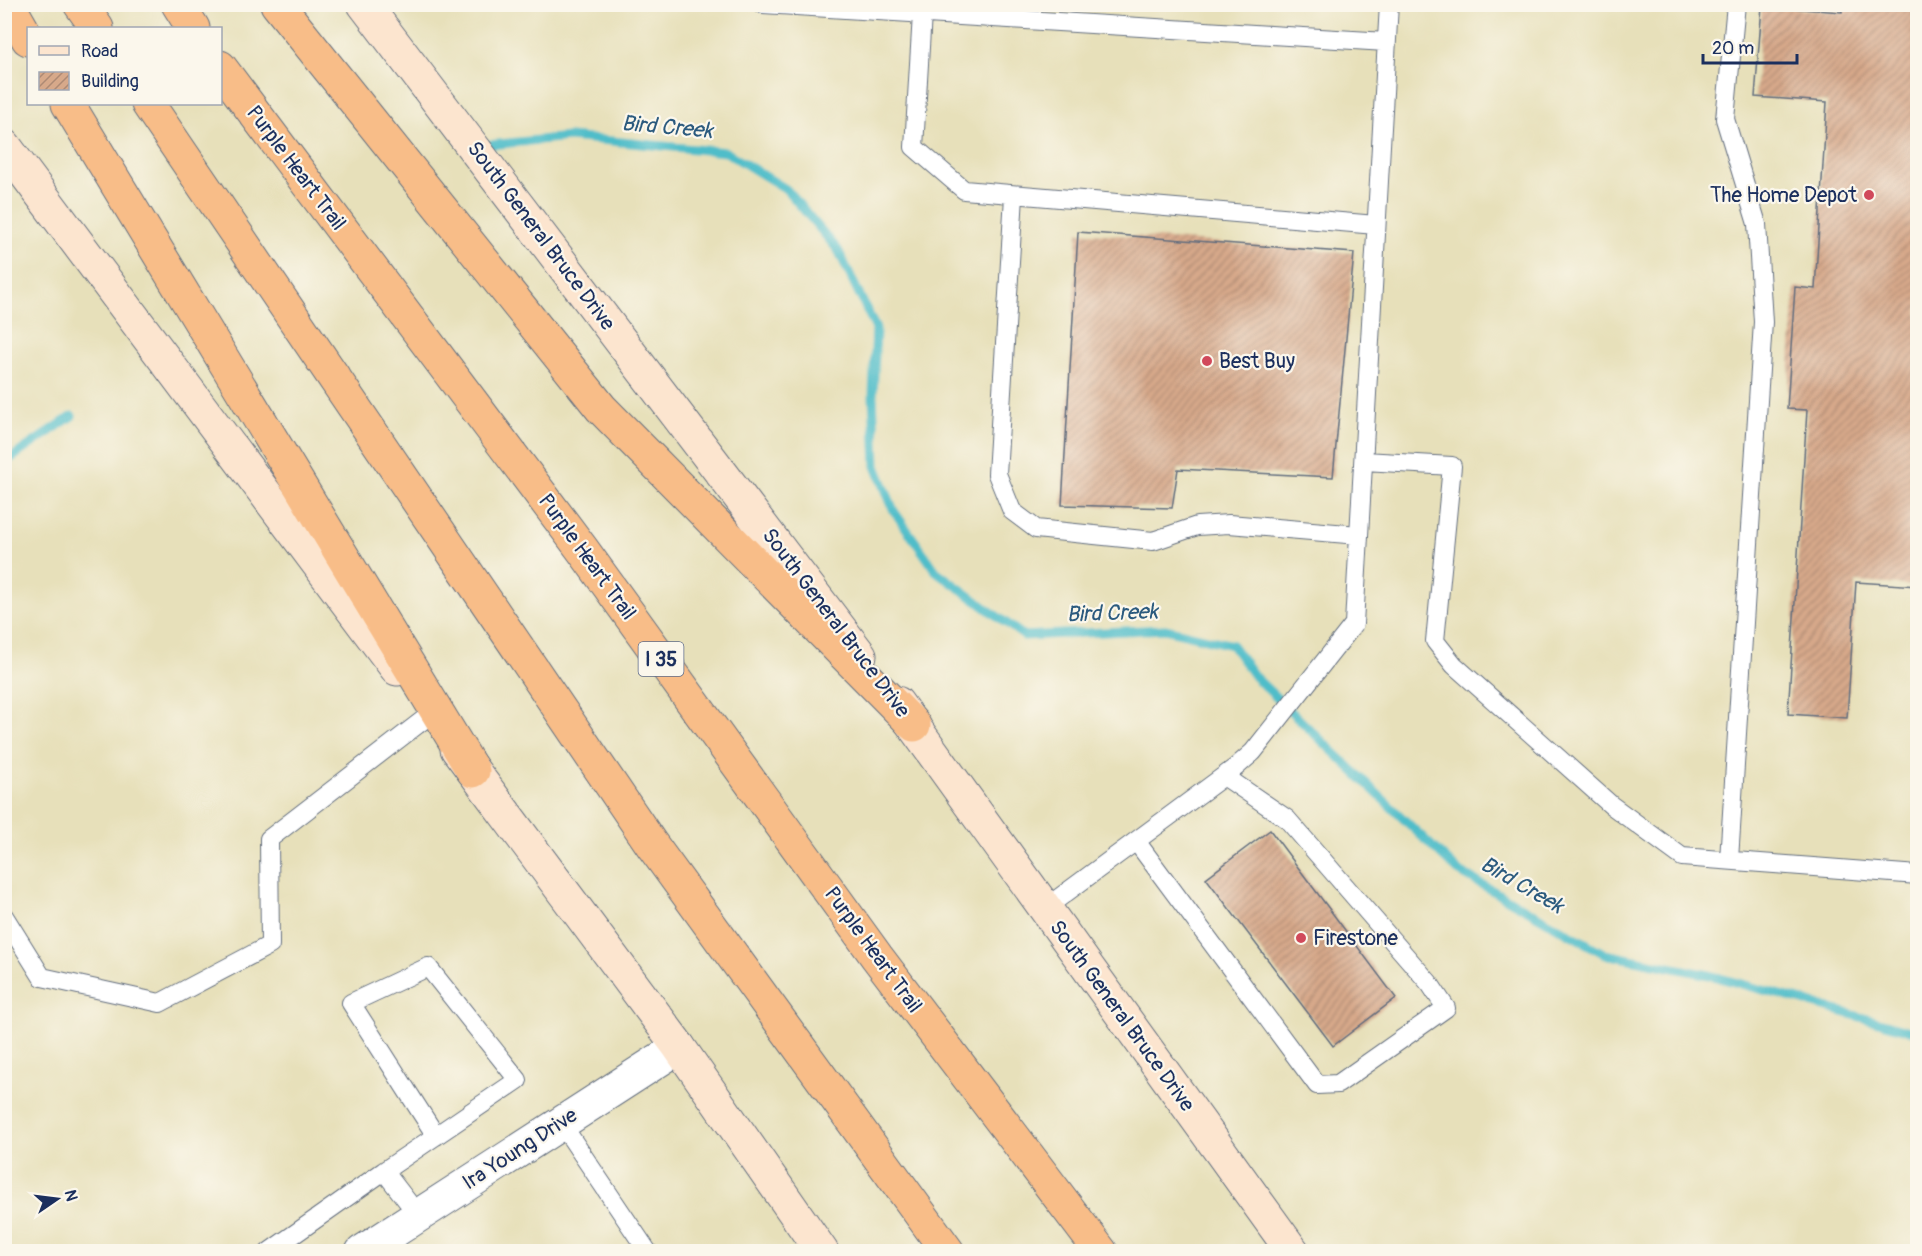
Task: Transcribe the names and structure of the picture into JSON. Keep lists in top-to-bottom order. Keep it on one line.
{"streets":{"highway":["Purple Heart Trail","I 35"],"main road":["South General Bruce Drive"],"street":["Ira Young Drive"]},"water":["Bird Creek"],"places":["The Home Depot","Best Buy","Firestone"],"legend":["Road","Building"],"scale_bar":"20 m","north":"right"}
